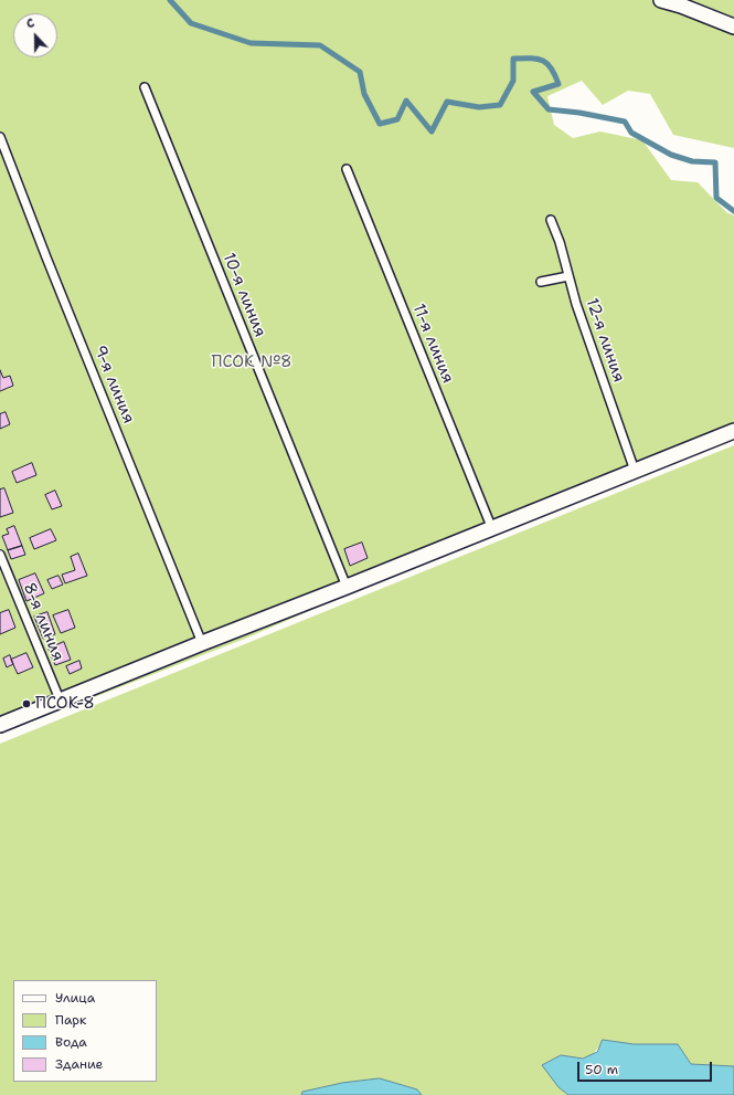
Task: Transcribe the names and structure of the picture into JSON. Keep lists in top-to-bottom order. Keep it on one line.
{"streets":{"lane":["10-я линия","12-я линия","11-я линия","9-я линия","8-я линия"]},"parks":["ПСОК №8"],"places":["ПСОК-8"],"legend":["Улица","Парк","Вода","Здание"],"scale_bar":"50 m","north":"top"}
